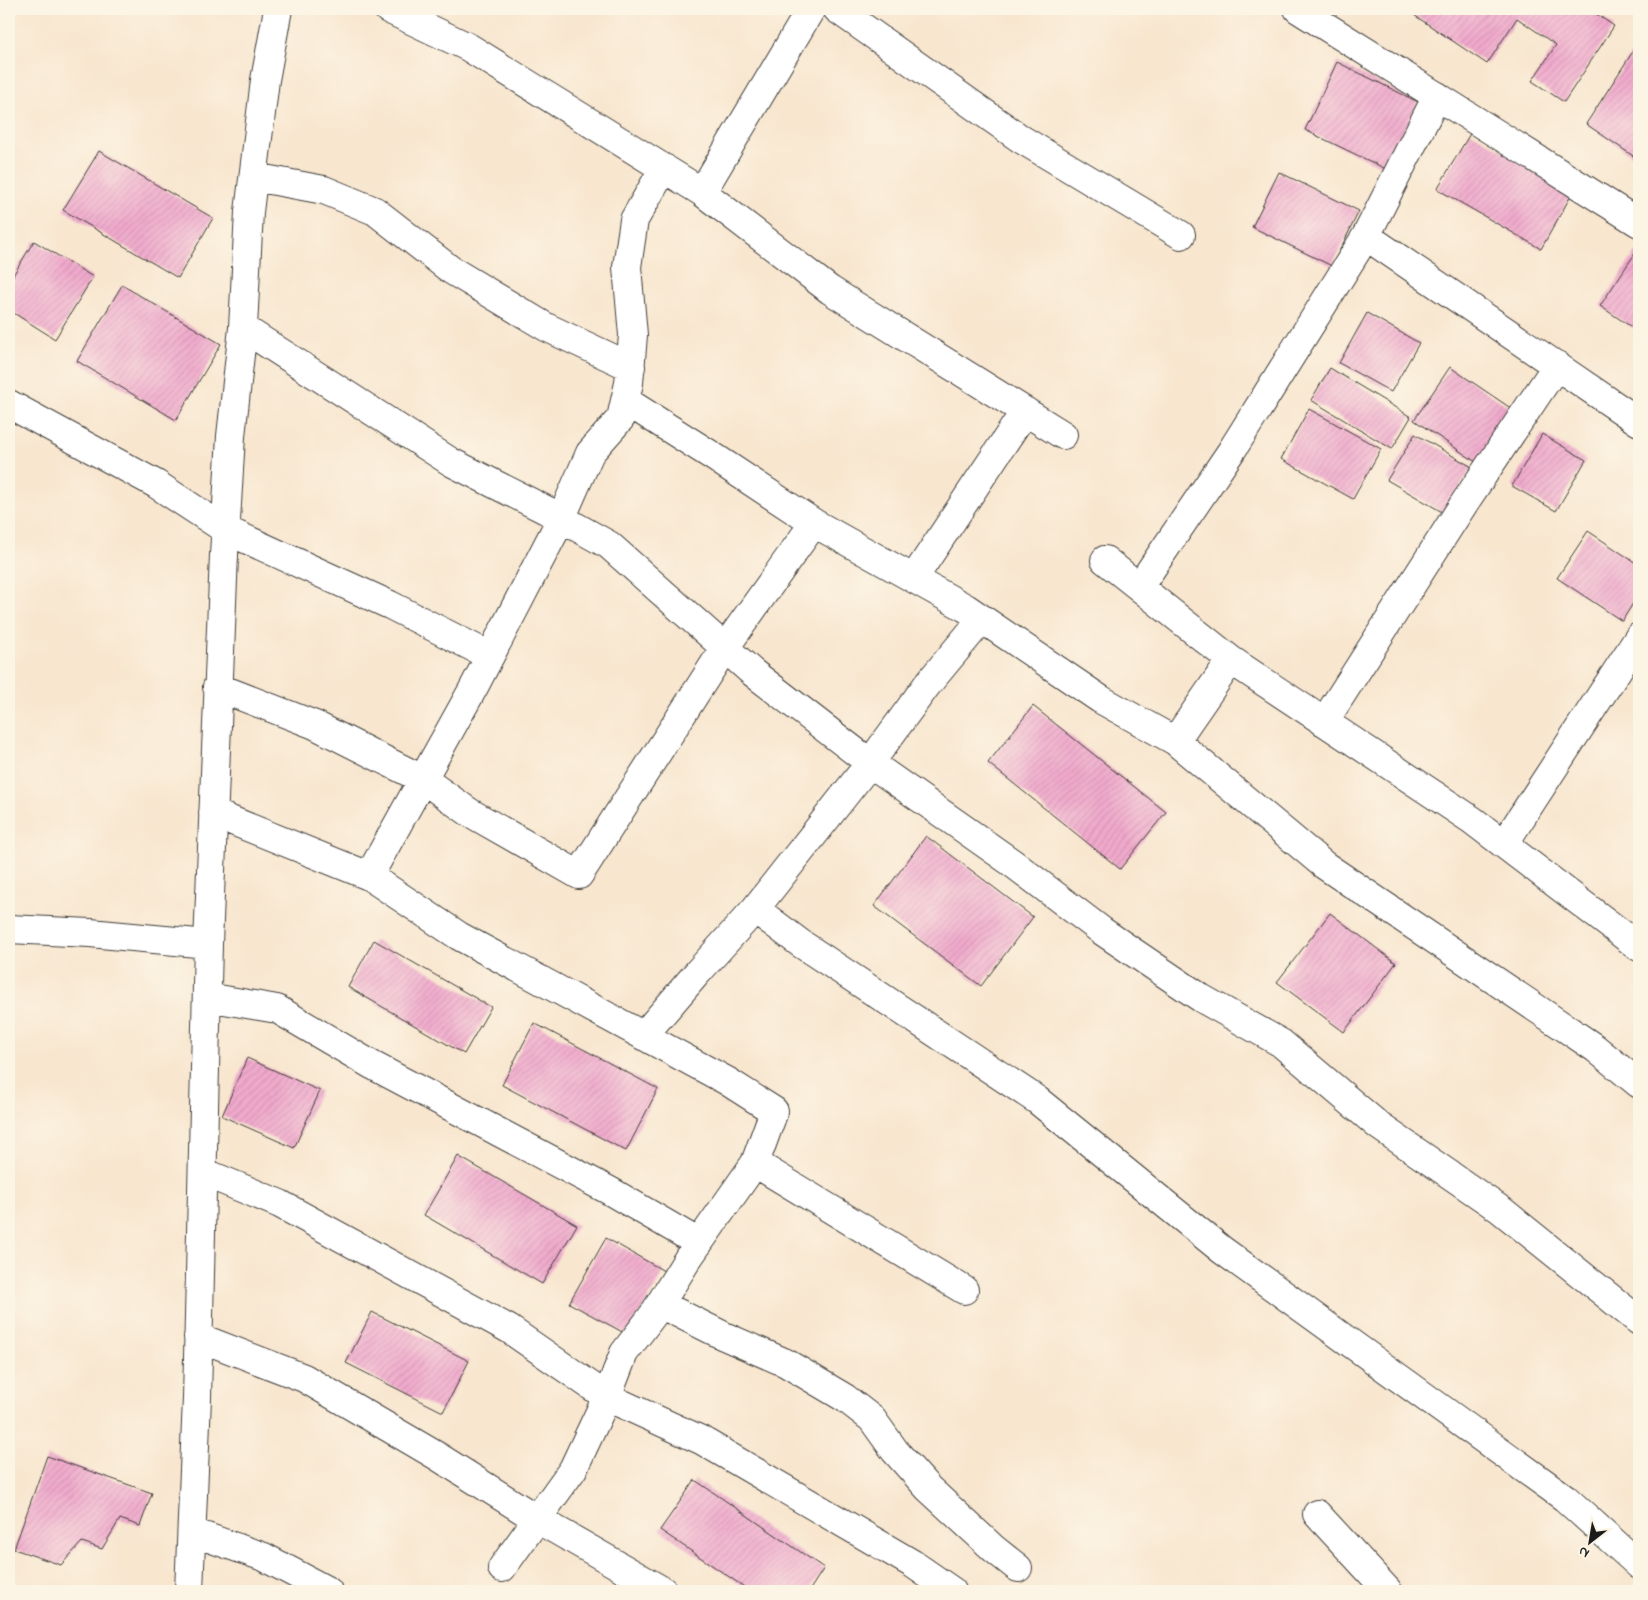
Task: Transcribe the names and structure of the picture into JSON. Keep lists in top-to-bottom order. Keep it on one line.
{"north":"bottom left"}
